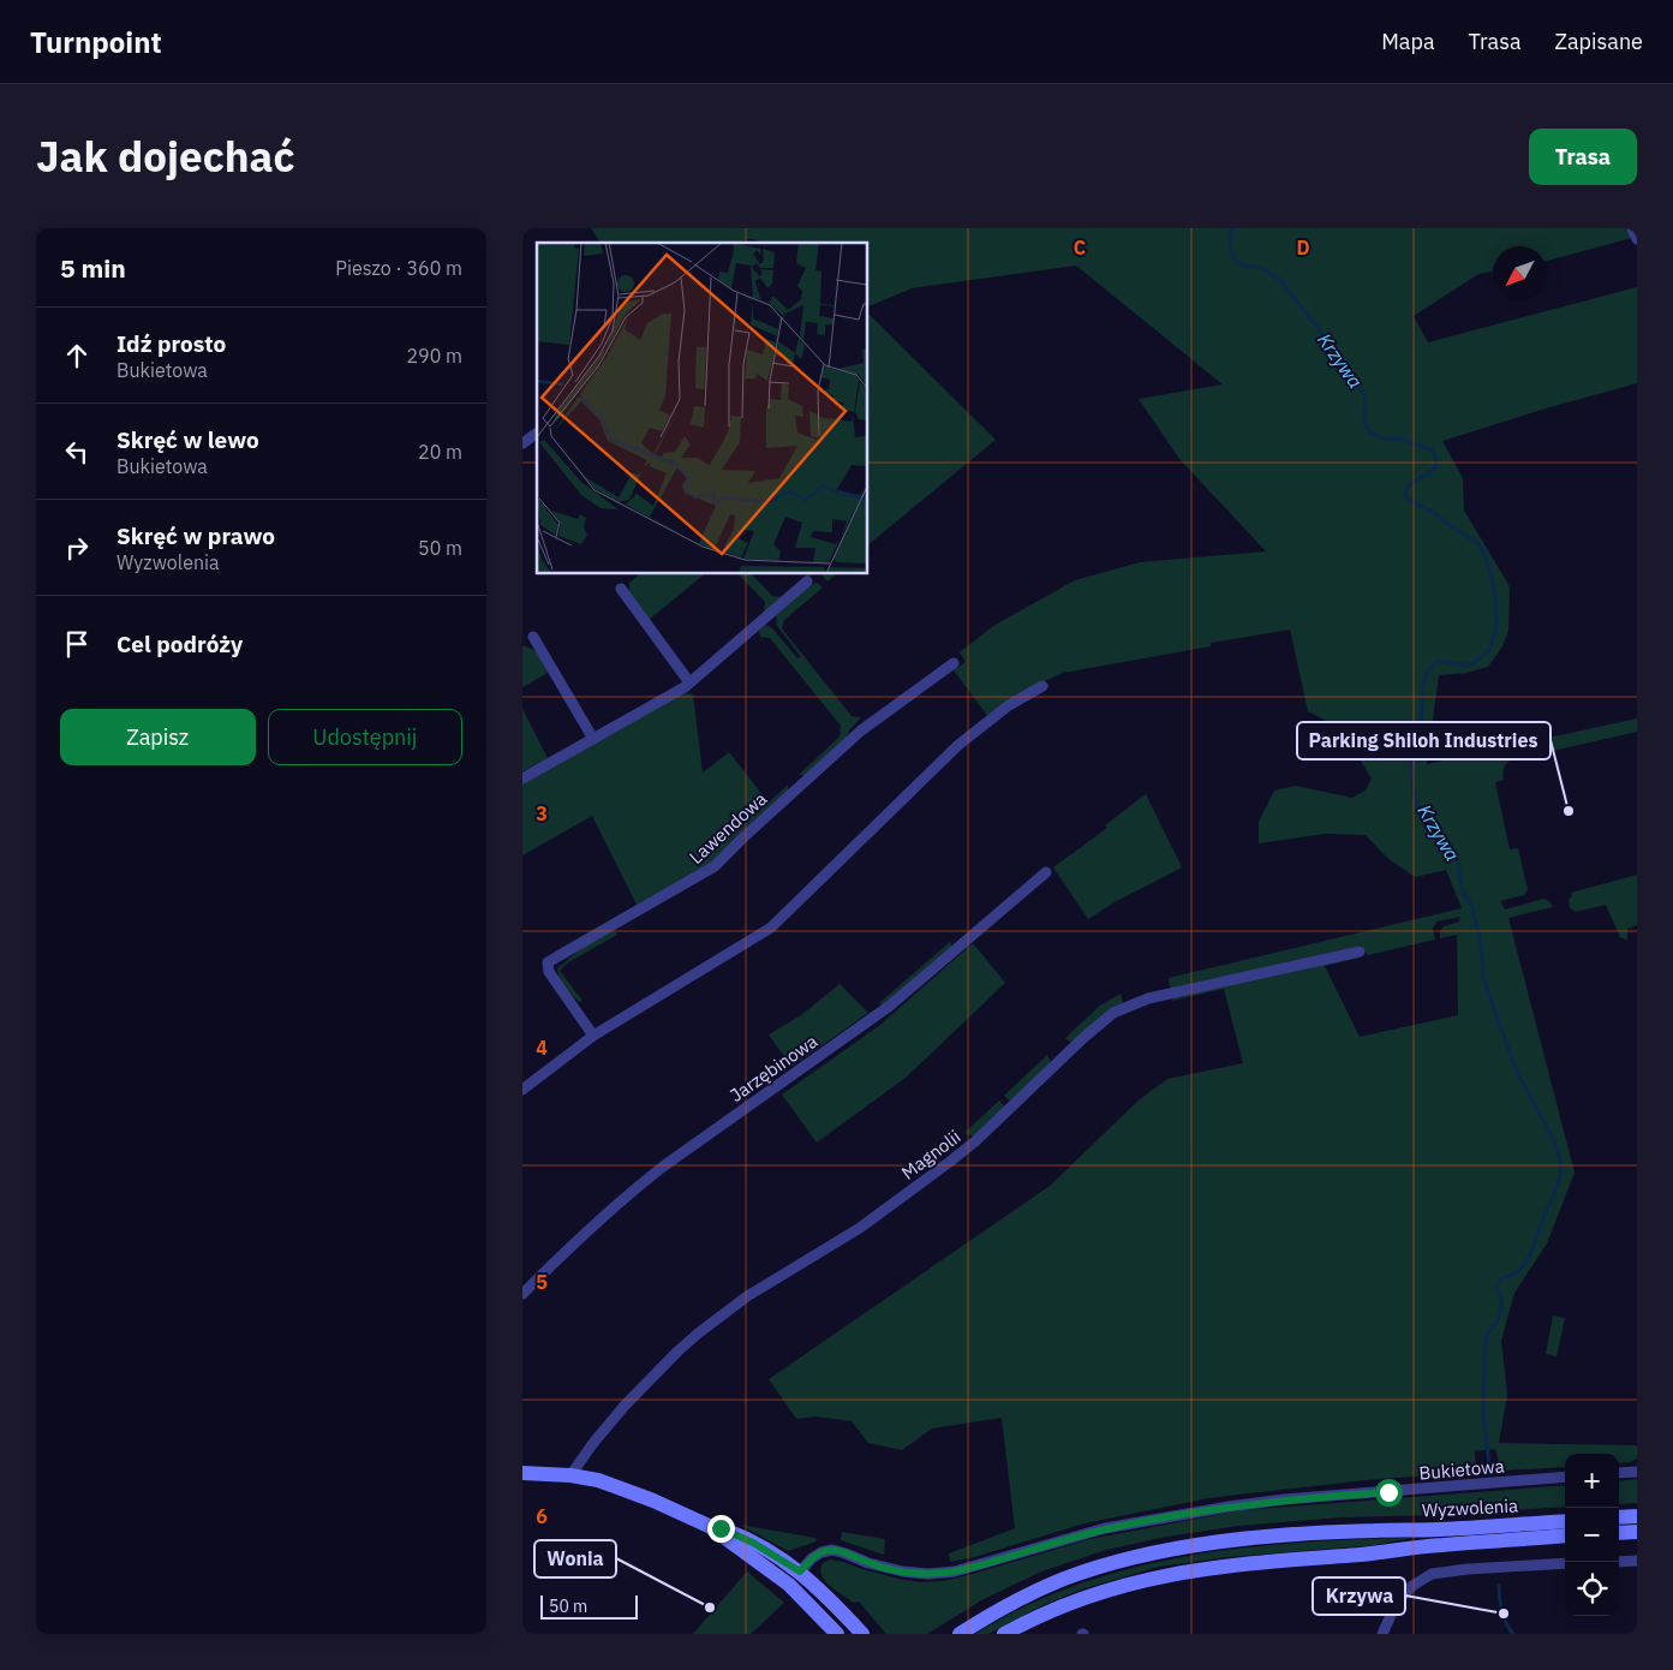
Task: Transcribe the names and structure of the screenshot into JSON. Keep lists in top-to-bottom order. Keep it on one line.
{"streets":{"main road":["Wyzwolenia"],"street":["Lawendowa","Jarzębinowa","Magnolii","Bukietowa"]},"water":["Krzywa"],"places":["Parking Shiloh Industries","Wonia","Krzywa"],"scale_bar":"50 m","north":"bottom left","page":{"header":"Turnpoint","nav":["Mapa","Trasa","Zapisane"],"title":"Jak dojechać","buttons":["Trasa",["Zapisz","Udostępnij"]],"heading":["5 min","Pieszo · 360 m"],"list":[["Idź prosto","Bukietowa","290 m"],["Skręć w lewo","Bukietowa","20 m"],["Skręć w prawo","Wyzwolenia","50 m"],"Cel podróży"],"map_buttons":["+","−"],"scale":"50 m"},"grid":{"columns":["C","D"],"rows":["3","4","5","6"]}}
